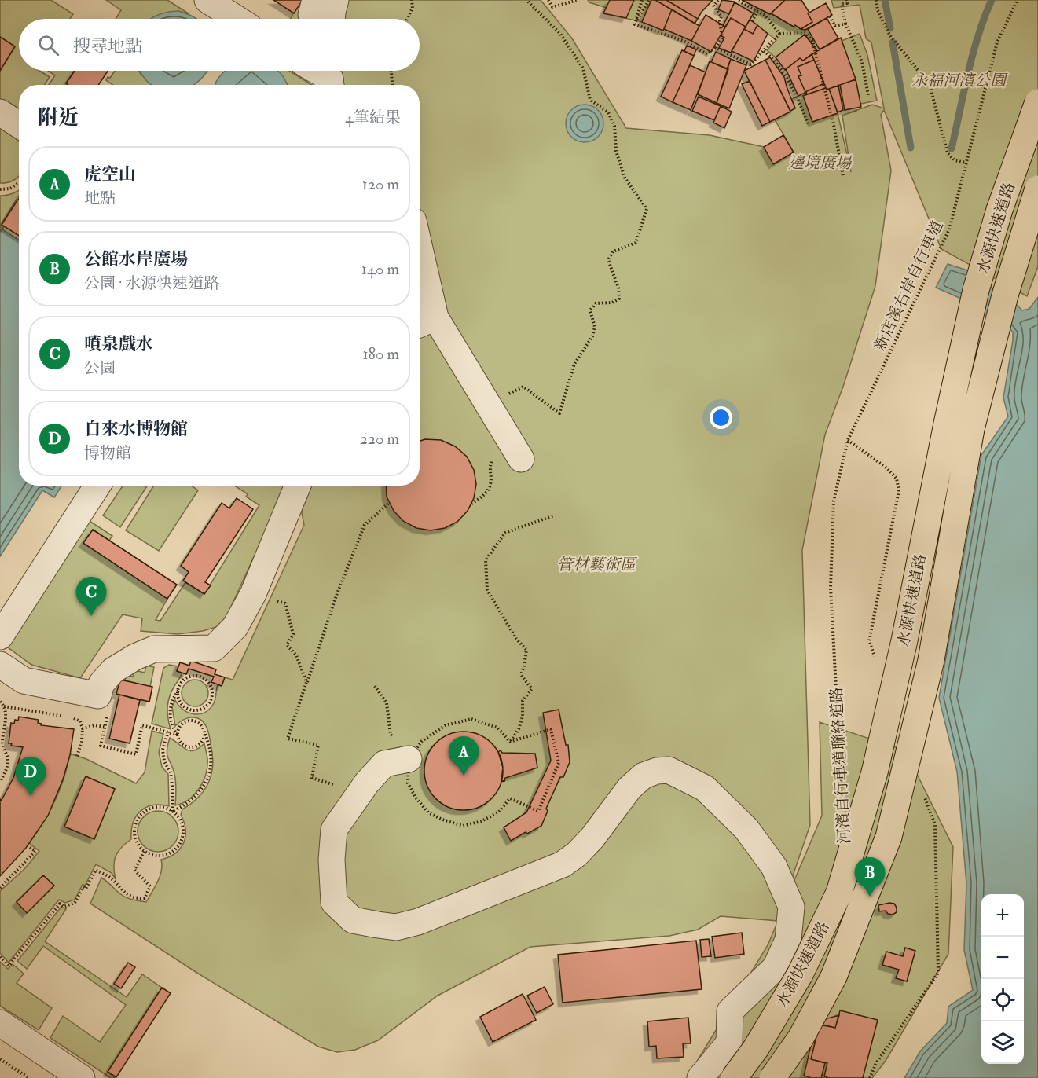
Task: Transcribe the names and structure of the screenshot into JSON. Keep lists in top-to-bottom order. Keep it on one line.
{"streets":{"highway":["水源快速道路"],"path":["新店溪右岸自行車道","河濱自行車道聯絡道路"]},"crossings":[["新店溪右岸自行車道","河濱自行車道聯絡道路"]],"parks":["永福河濱公園","邊境廣場","管材藝術區"],"page":{"search":"搜尋地點","heading":["附近","4筆結果"],"list":[{"mark":"A","name":"虎空山","note":"地點","value":"120 m"},{"mark":"B","name":"公館水岸廣場","note":"公園 · 水源快速道路","value":"140 m"},{"mark":"C","name":"噴泉戲水","note":"公園","value":"180 m"},{"mark":"D","name":"自來水博物館","note":"博物館","value":"220 m"}],"pins":["C","A","D","B"],"map_buttons":["+","−"]}}
